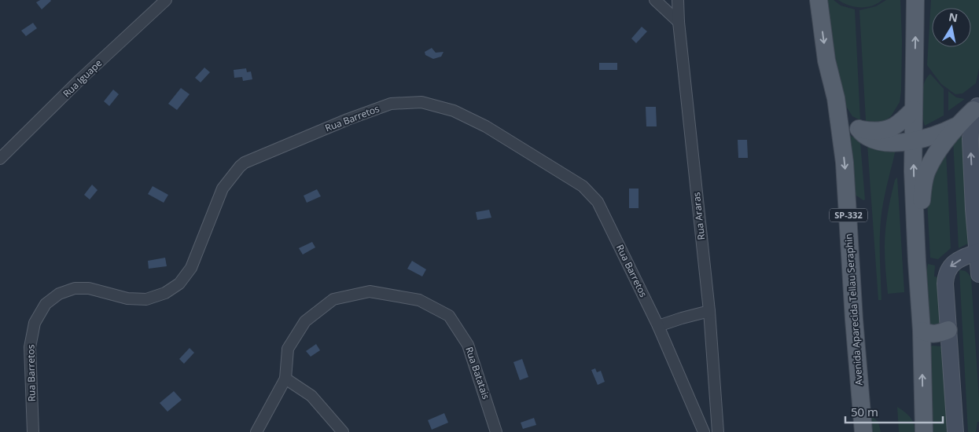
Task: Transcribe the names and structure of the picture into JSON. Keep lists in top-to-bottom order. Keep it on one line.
{"streets":{"main road":["SP-332","Avenida Aparecida Tellau Seraphin"],"street":["Rua Iguape","Rua Barretos","Rua Araras","Rua Batatais"]},"scale_bar":"50 m","north":"top"}
